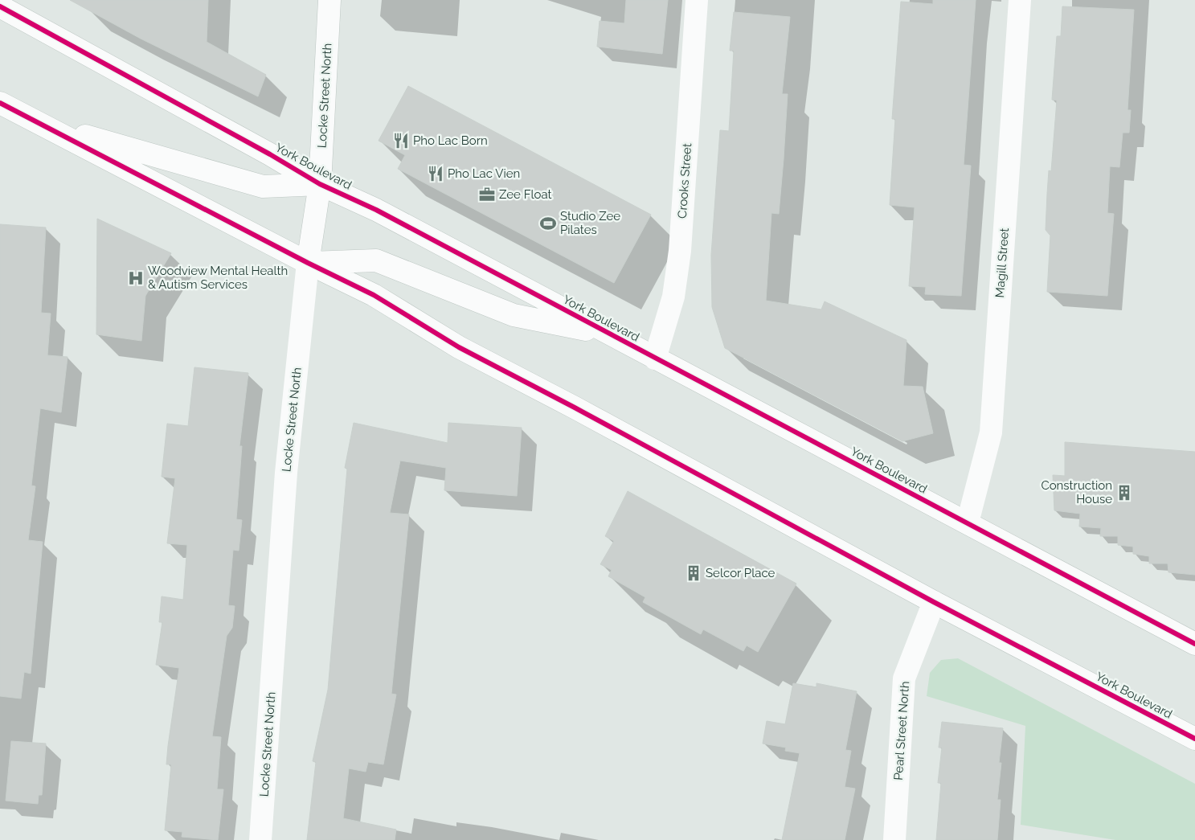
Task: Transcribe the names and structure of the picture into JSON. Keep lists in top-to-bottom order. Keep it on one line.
{"streets":{"main road":["Locke Street North","York Boulevard","Crooks Street","Magill Street","Pearl Street North"]},"crossings":[["Locke Street North","York Boulevard"],["York Boulevard","Crooks Street"],["York Boulevard","Magill Street"],["York Boulevard","Pearl Street North"]],"places":{"restaurant":["Pho Lac Born","Pho Lac Vien"],"office":["Zee Float"],"sports":["Studio Zee Pilates"],"hospital":["Woodview Mental Health & Autism Services"],"building":["Construction House","Selcor Place"]}}
